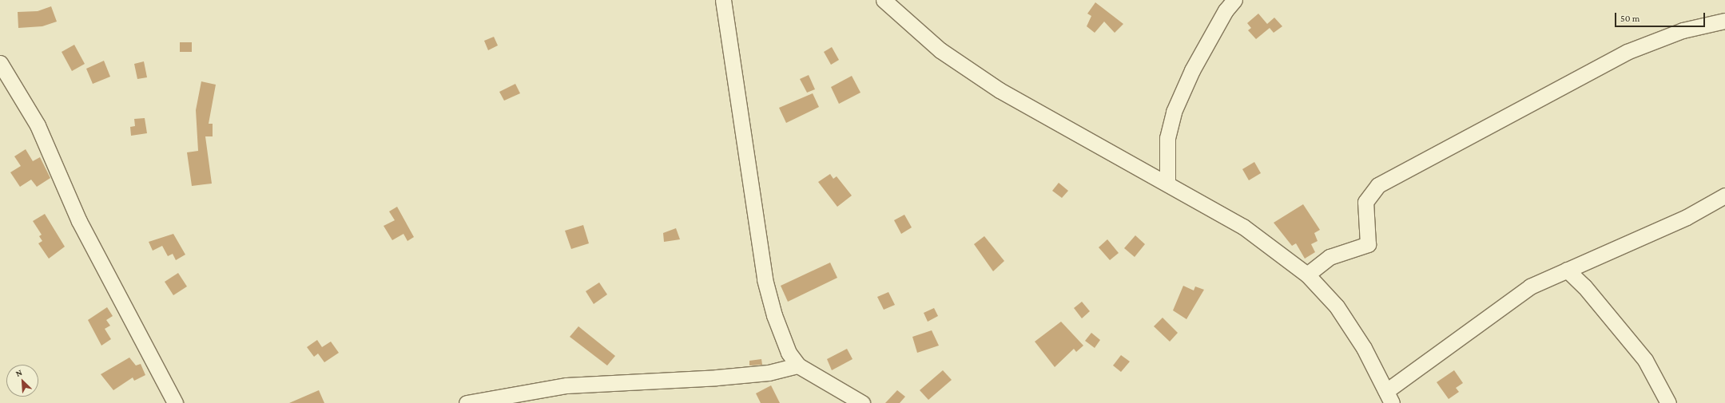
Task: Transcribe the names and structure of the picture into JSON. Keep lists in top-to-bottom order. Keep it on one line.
{"scale_bar":"50 m","north":"top left"}
